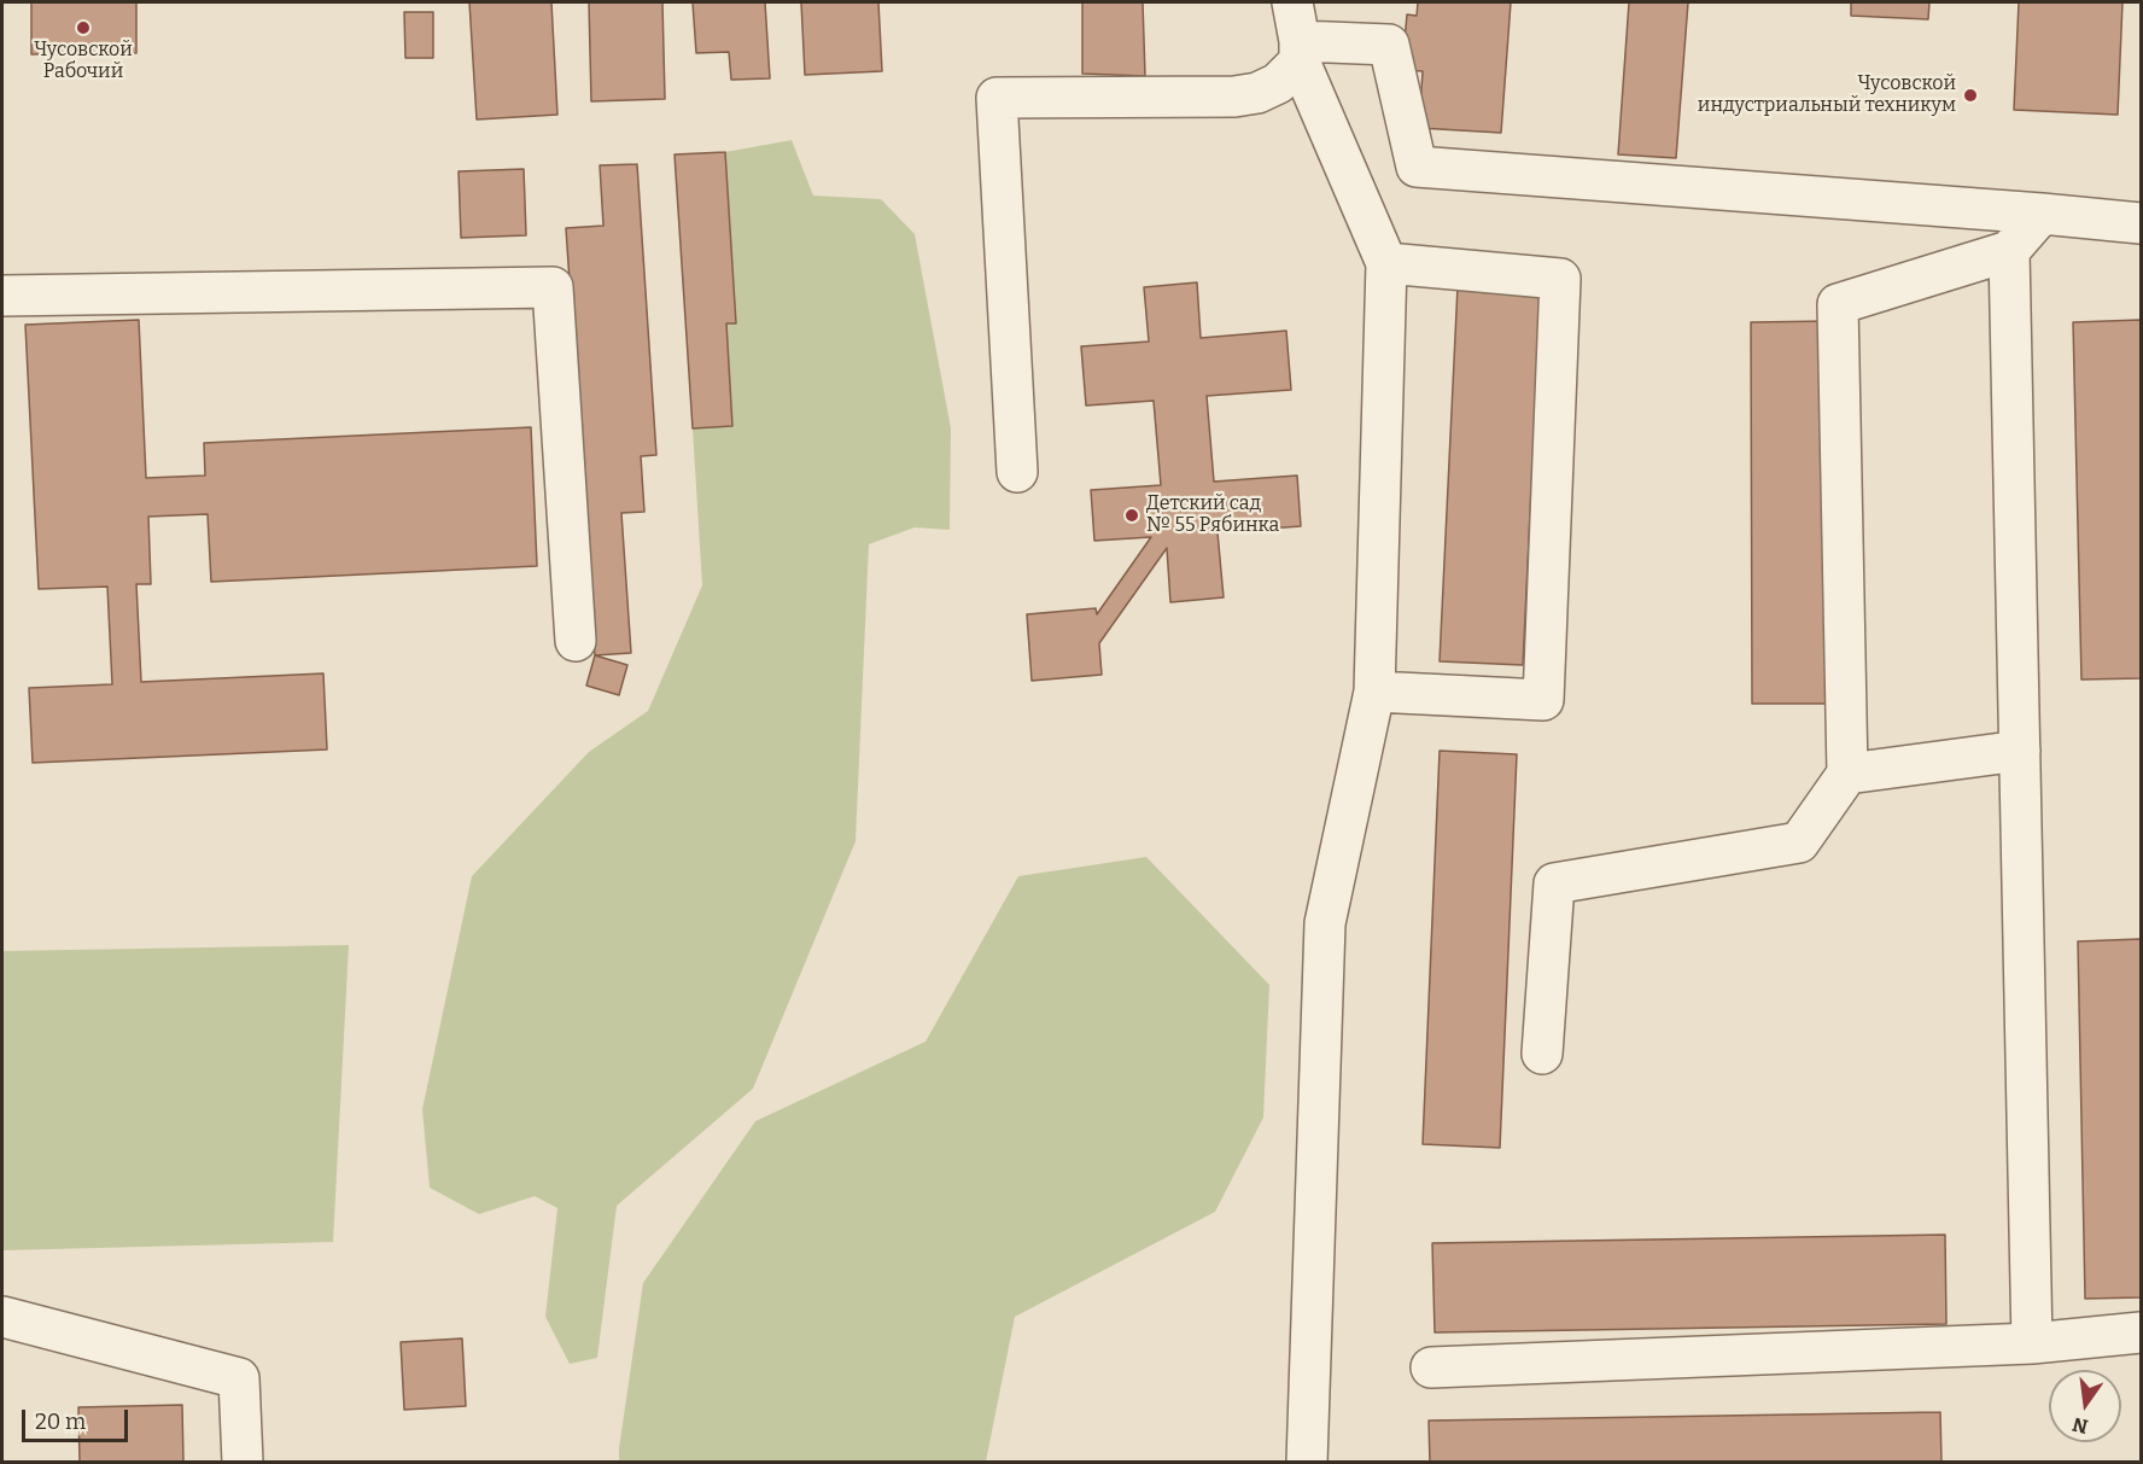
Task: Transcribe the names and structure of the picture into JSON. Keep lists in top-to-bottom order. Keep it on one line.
{"places":["Чусовской Рабочий","Чусовской индустриальный техникум","Детский сад № 55 Рябинка"],"scale_bar":"20 m","north":"bottom"}
